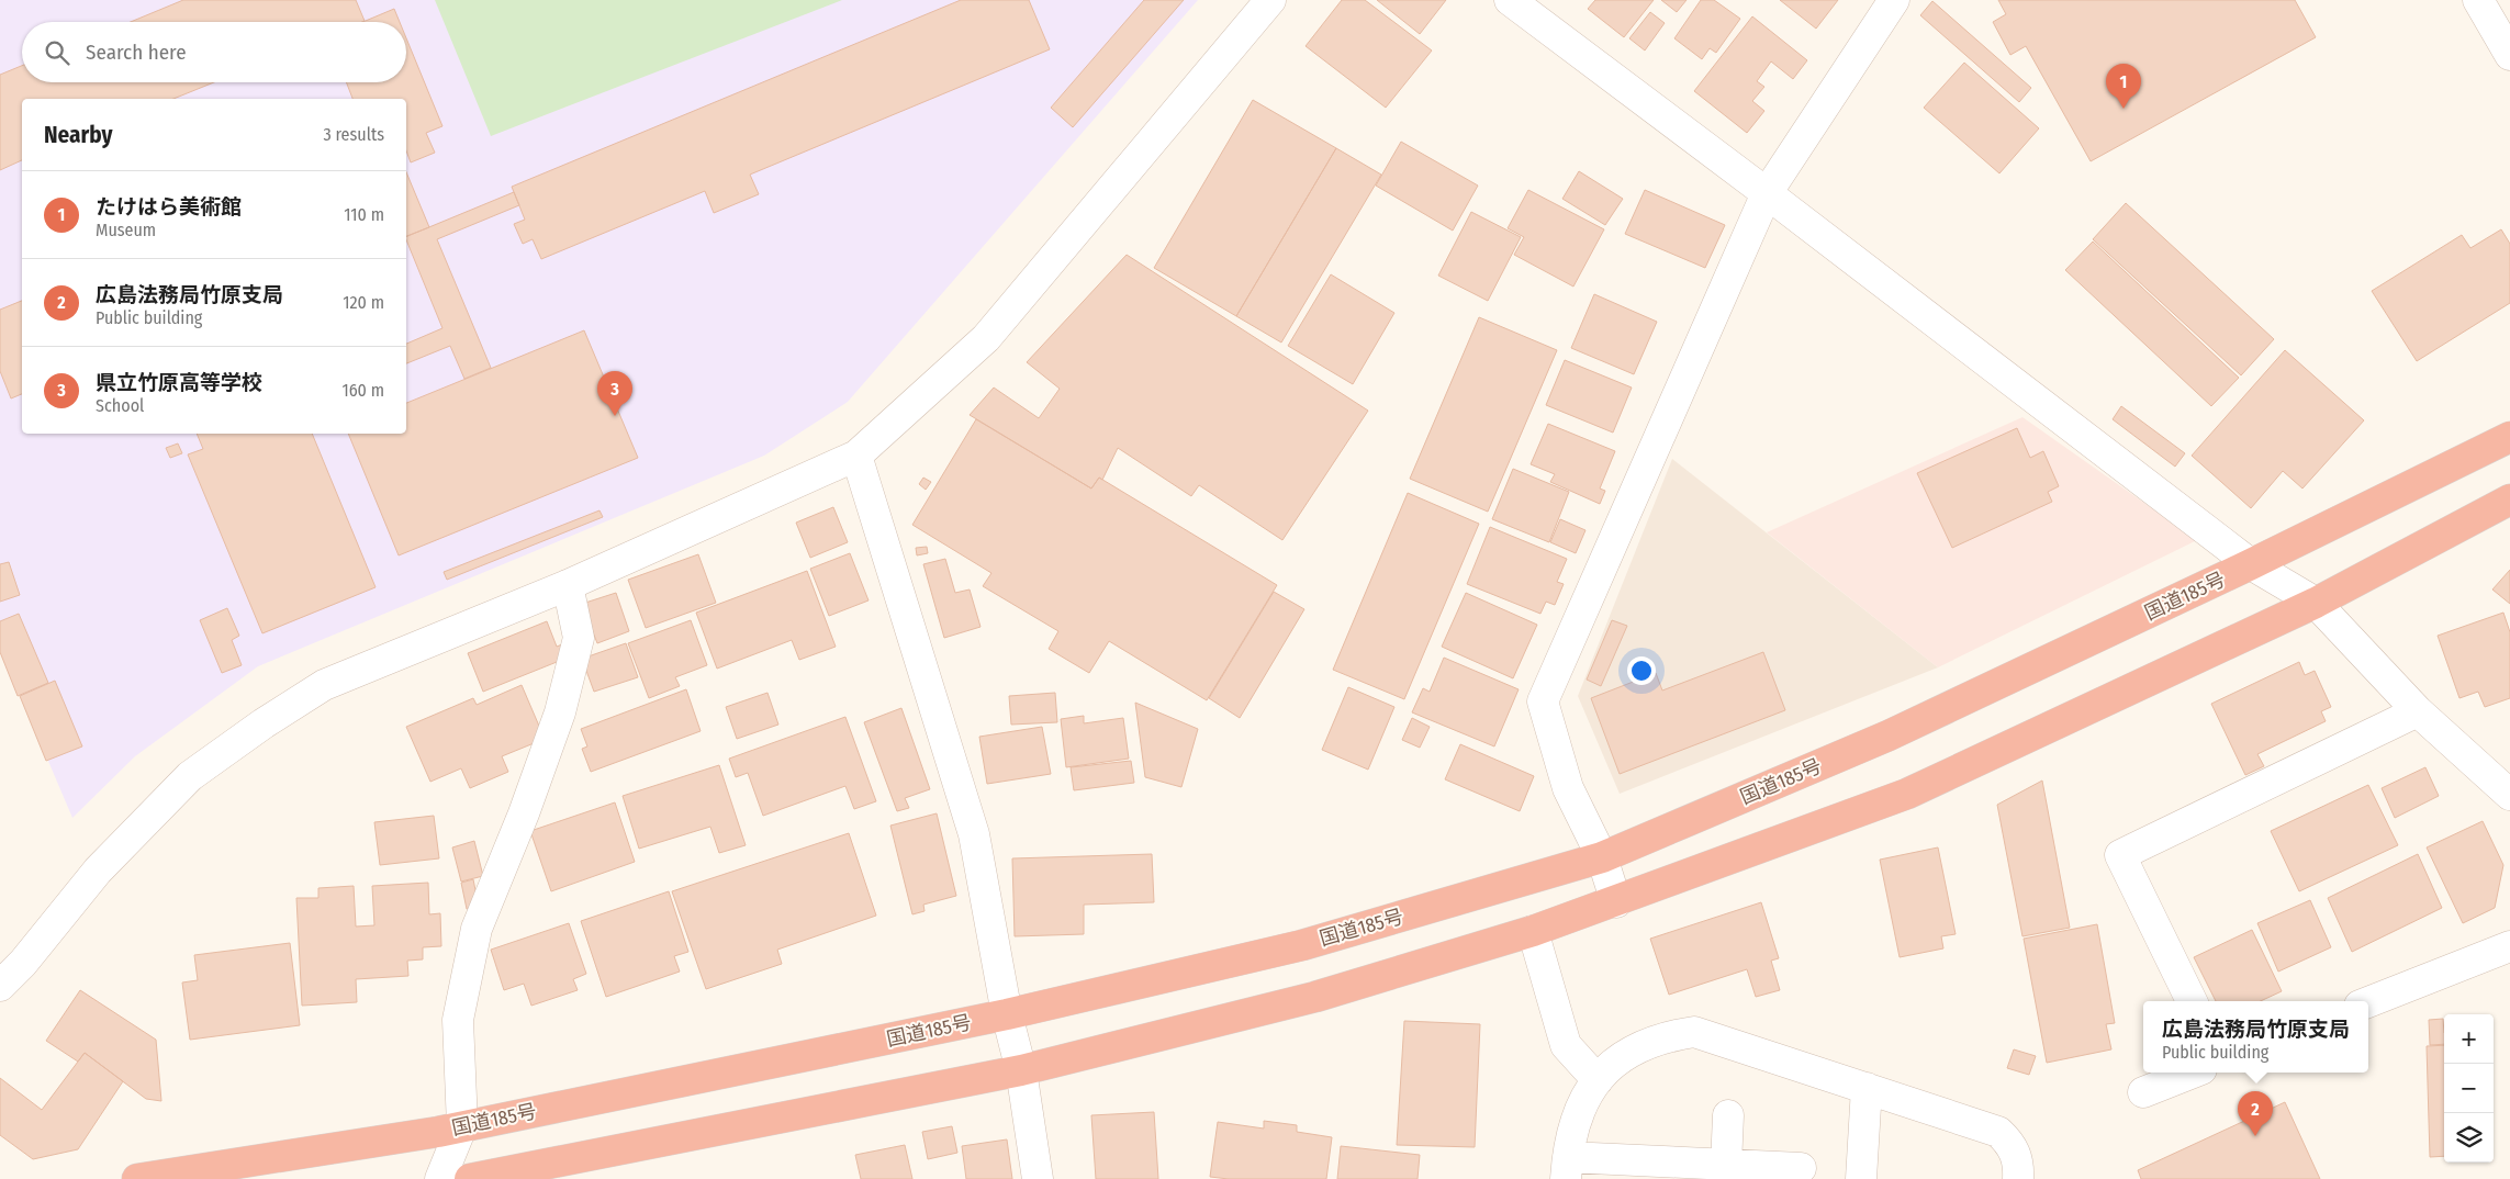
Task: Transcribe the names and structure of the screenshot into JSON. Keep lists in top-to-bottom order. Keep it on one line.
{"streets":{"highway":["国道185号"]},"page":{"search":"Search here","pins":["1","3","2"],"heading":["Nearby","3 results"],"list":[{"mark":"1","name":"たけはら美術館","note":"Museum","value":"110 m"},{"mark":"2","name":"広島法務局竹原支局","note":"Public building","value":"120 m"},{"mark":"3","name":"県立竹原高等学校","note":"School","value":"160 m"}],"popup":["広島法務局竹原支局","Public building"],"map_buttons":["+","−"]}}
